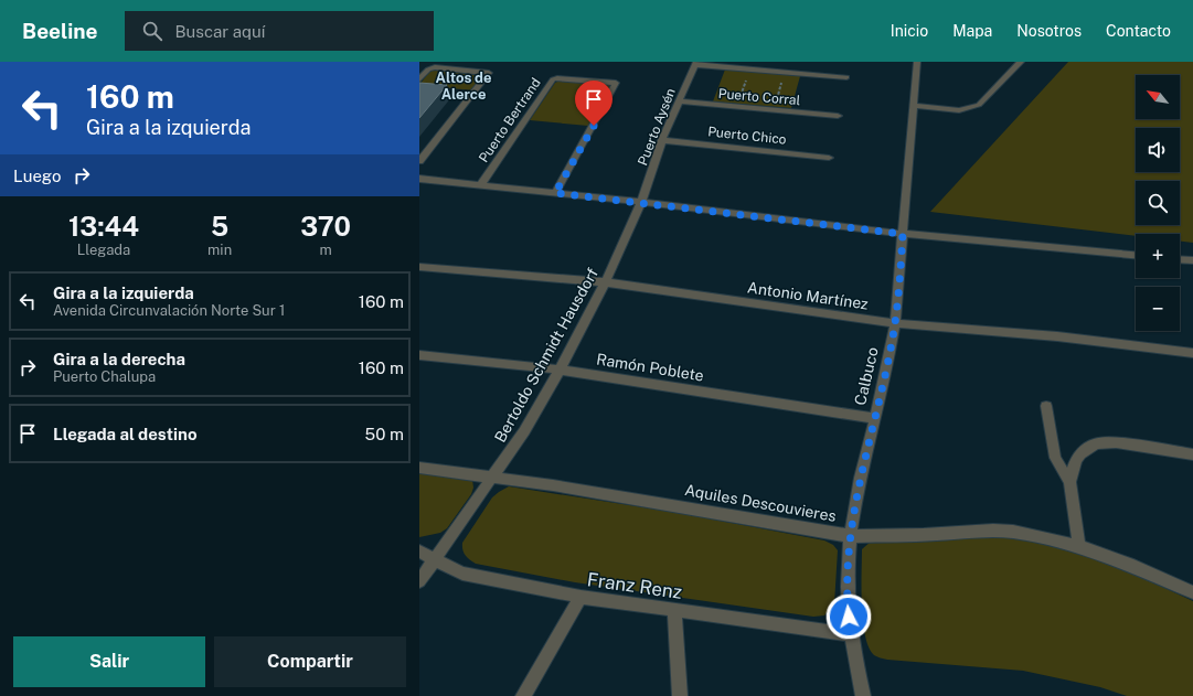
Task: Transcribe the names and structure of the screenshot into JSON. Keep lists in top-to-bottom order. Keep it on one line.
{"streets":{"street":["Puerto Corral","Puerto Bertrand","Puerto Aysén","Puerto Chico","Antonio Martínez","Bertoldo Schmidt Hausdorf","Ramón Poblete","Calbuco","Aquiles Descouvieres","Franz Renz"]},"crossings":[["Puerto Corral","Puerto Aysén"],["Puerto Aysén","Puerto Chico"],["Puerto Aysén","Bertoldo Schmidt Hausdorf"],["Antonio Martínez","Bertoldo Schmidt Hausdorf"],["Antonio Martínez","Calbuco"],["Bertoldo Schmidt Hausdorf","Ramón Poblete"],["Bertoldo Schmidt Hausdorf","Aquiles Descouvieres"],["Bertoldo Schmidt Hausdorf","Franz Renz"],["Ramón Poblete","Calbuco"],["Calbuco","Aquiles Descouvieres"],["Calbuco","Franz Renz"]],"districts":["Altos de Alerce"],"north":"top left","page":{"header":"Beeline","search":"Buscar aquí","nav":["Inicio","Mapa","Nosotros","Contacto"],"turn":["160 m","Gira a la izquierda"],"map_buttons":["+","−"],"then":"Luego","eta":["13:44","Llegada","5","min","370","m"],"list":[{"name":"Gira a la izquierda","note":"Avenida Circunvalación Norte Sur 1","value":"160 m"},{"name":"Gira a la derecha","note":"Puerto Chalupa","value":"160 m"},{"name":"Llegada al destino","value":"50 m"}],"buttons":["Salir","Compartir"]}}
